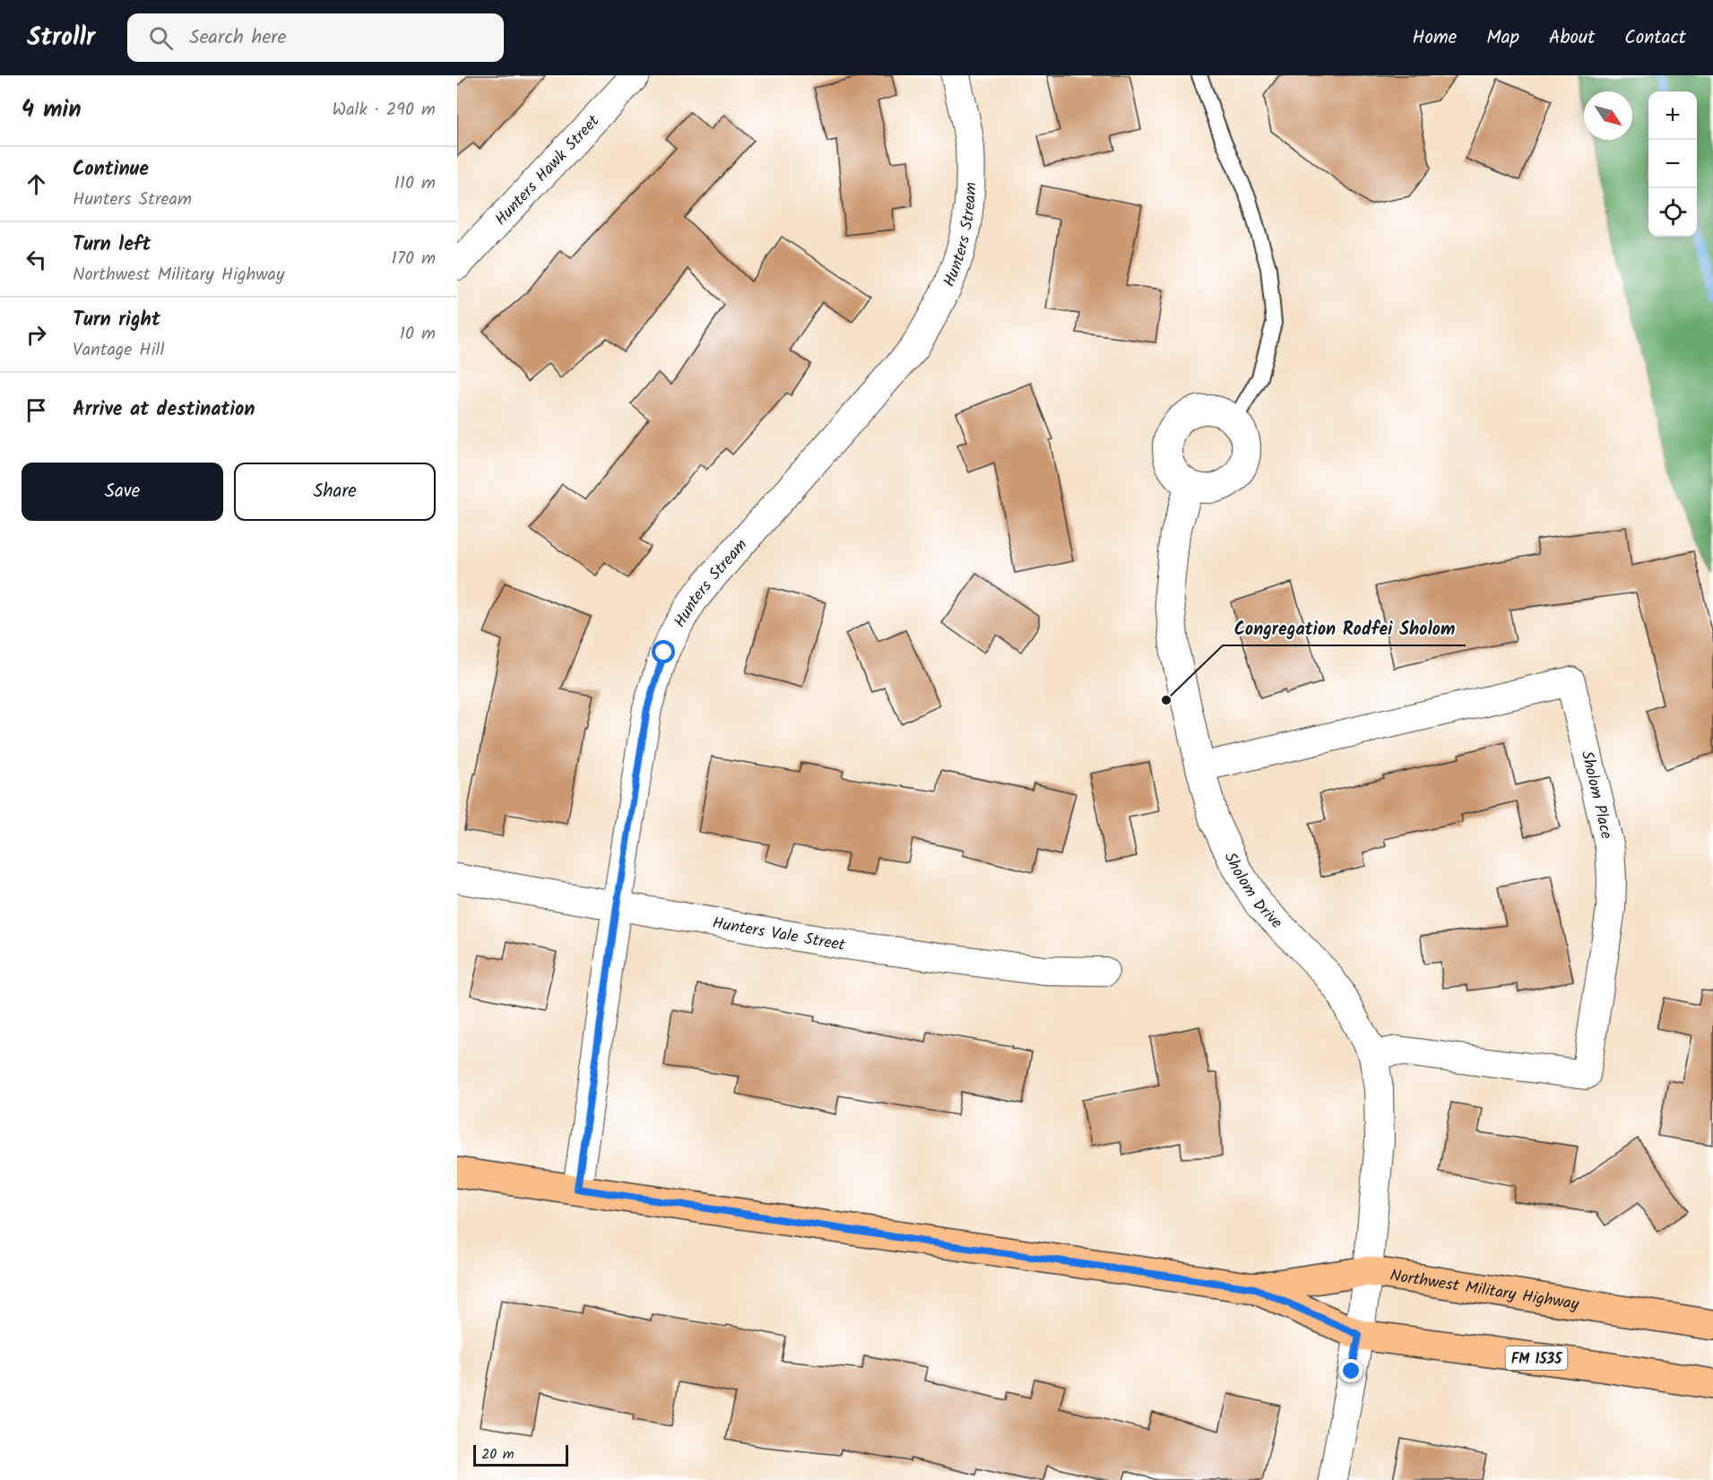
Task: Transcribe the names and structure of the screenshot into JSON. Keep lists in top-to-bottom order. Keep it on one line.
{"streets":{"main road":["Northwest Military Highway","FM 1535"],"street":["Hunters Hawk Street","Hunters Stream","Sholom Place","Sholom Drive","Hunters Vale Street"]},"crossings":[["Hunters Stream","Hunters Vale Street"],["Hunters Stream","Northwest Military Highway"],["Sholom Place","Sholom Drive"],["Sholom Drive","Northwest Military Highway"]],"places":["Congregation Rodfei Sholom"],"scale_bar":"20 m","north":"bottom right","page":{"header":"Strollr","search":"Search here","nav":["Home","Map","About","Contact"],"heading":["4 min","Walk · 290 m"],"map_buttons":["+","−"],"list":[["Continue","Hunters Stream","110 m"],["Turn left","Northwest Military Highway","170 m"],["Turn right","Vantage Hill","10 m"],"Arrive at destination"],"buttons":["Save","Share"],"scale":"20 m"}}
